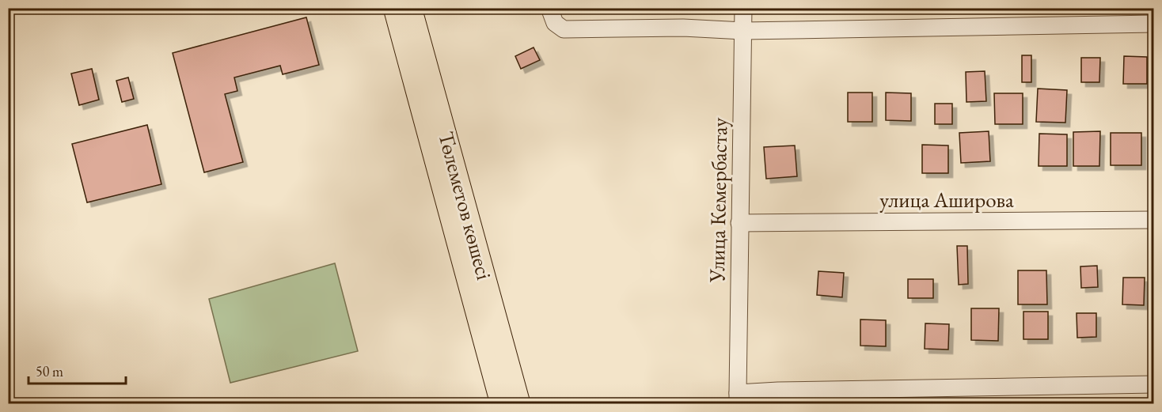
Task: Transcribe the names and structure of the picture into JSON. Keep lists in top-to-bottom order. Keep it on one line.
{"streets":{"main road":["Төлеметов көшесі"],"street":["улица Аширова","Улица Кемербастау"]},"crossings":[["улица Аширова","Улица Кемербастау"]],"scale_bar":"50 m"}
